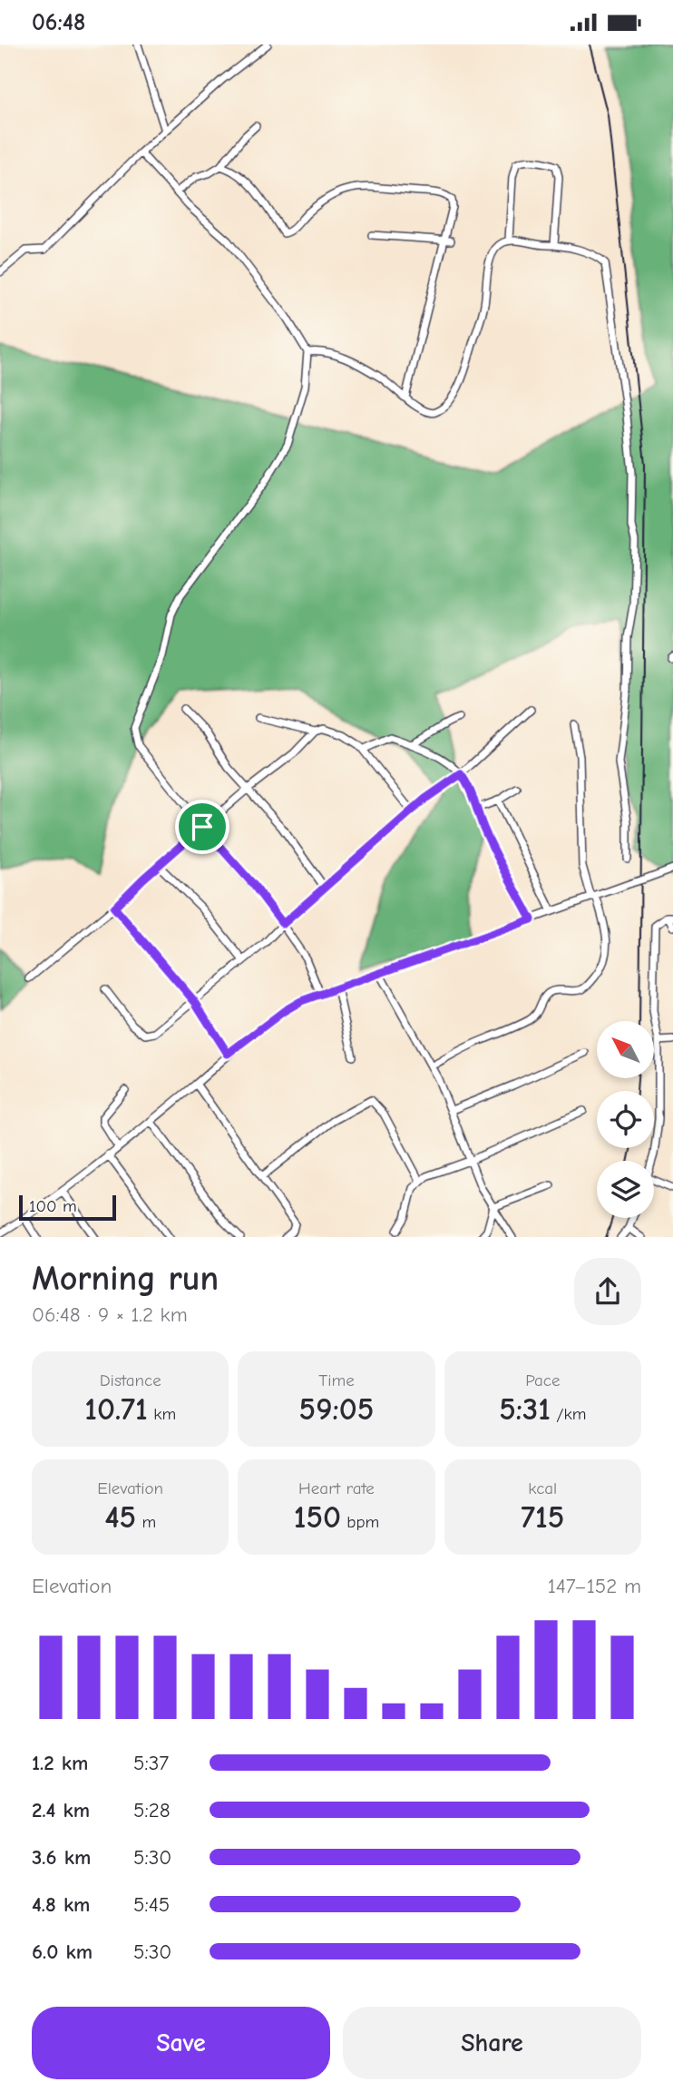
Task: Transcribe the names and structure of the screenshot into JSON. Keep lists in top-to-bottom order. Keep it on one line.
{"scale_bar":"100 m","north":"top left","page":{"status":"06:48","scale":"100 m","heading":["Morning run","06:48 · 9 × 1.2 km"],"stats":[["Distance","10.71 km"],["Time","59:05"],["Pace","5:31 /km"],["Elevation","45 m"],["Heart rate","150 bpm"],["kcal","715"]],"chart":["Elevation","147–152 m"],"list":[{"name":"1.2 km","note":"5:37"},{"name":"2.4 km","note":"5:28"},{"name":"3.6 km","note":"5:30"},{"name":"4.8 km","note":"5:45"},{"name":"6.0 km","note":"5:30"}],"buttons":["Save","Share"]}}
